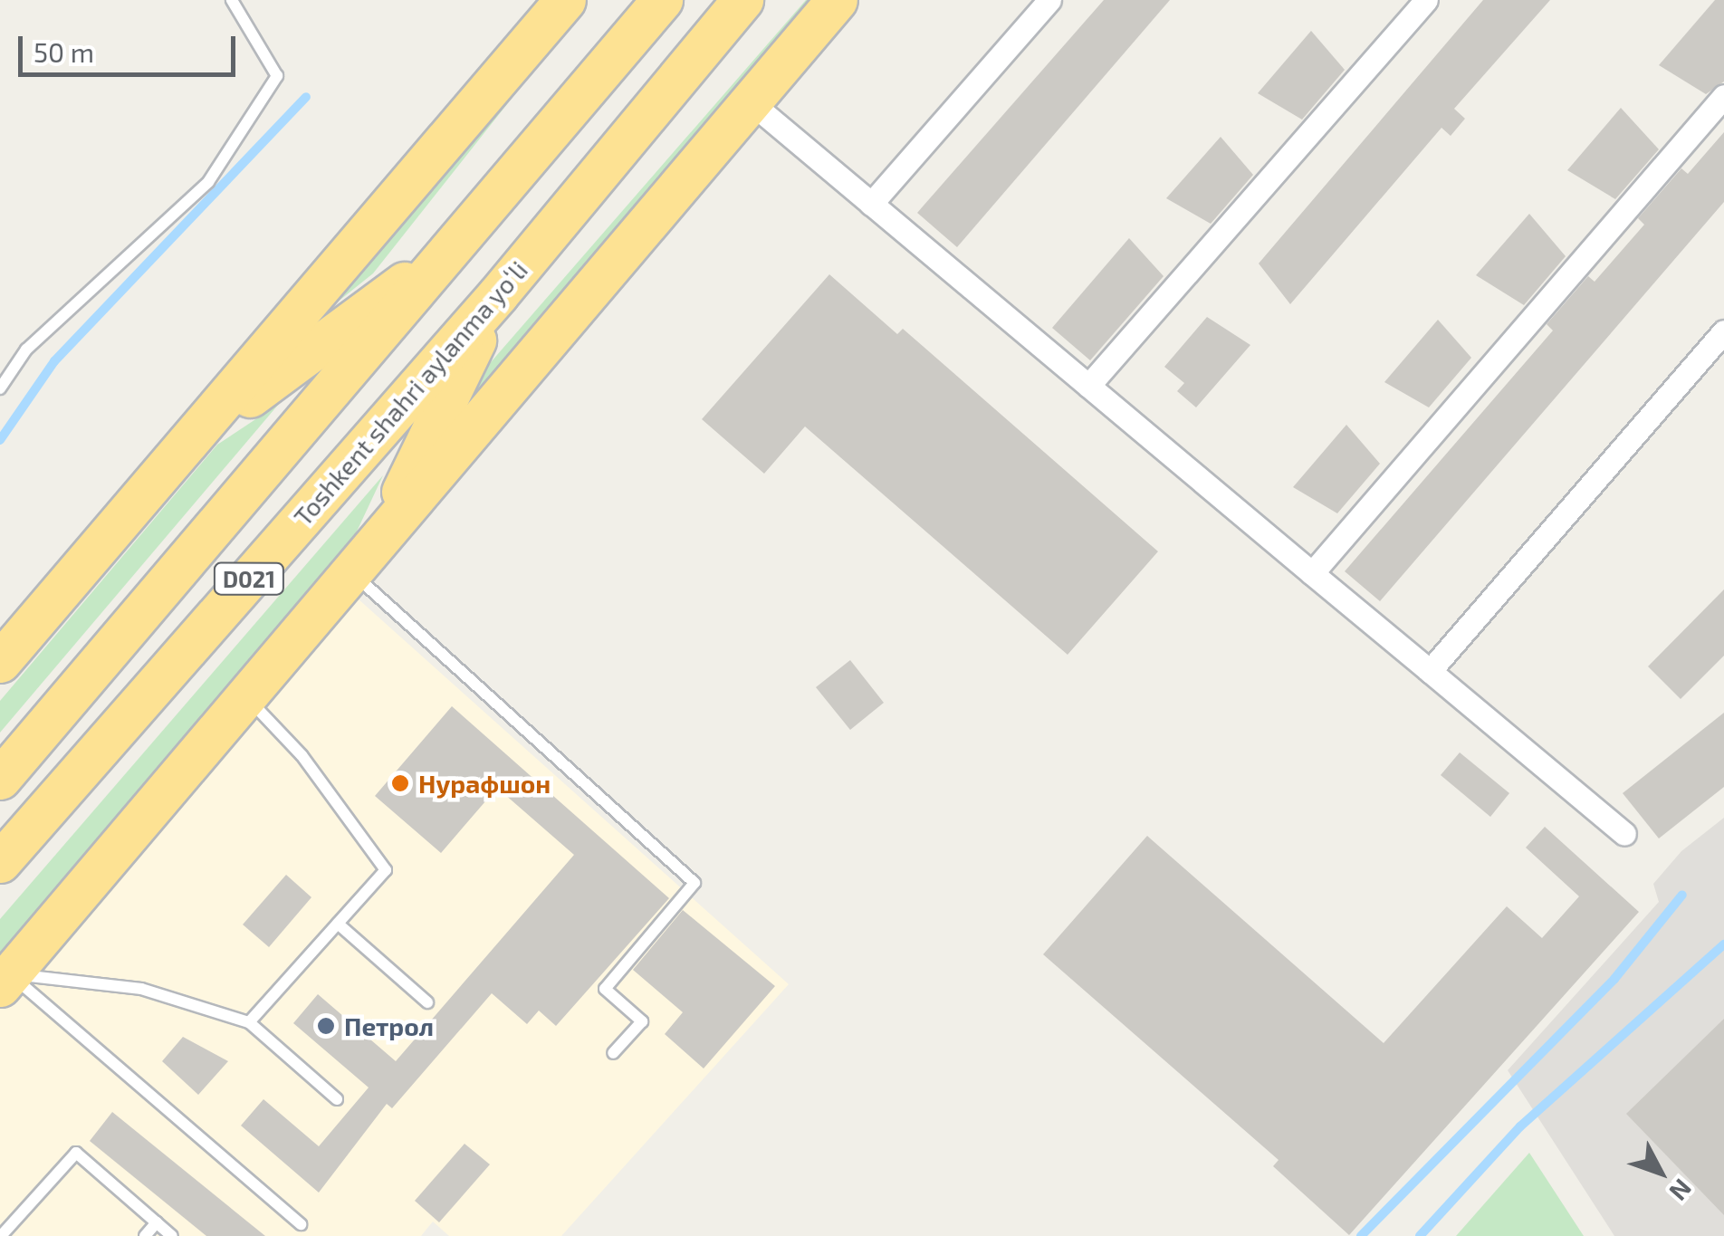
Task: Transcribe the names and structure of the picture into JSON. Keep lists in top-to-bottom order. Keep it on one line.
{"streets":{"highway":["Toshkent shahri aylanma yoʻli","D021"]},"places":["Нурафшон","Петрол"],"scale_bar":"50 m","north":"bottom right"}
